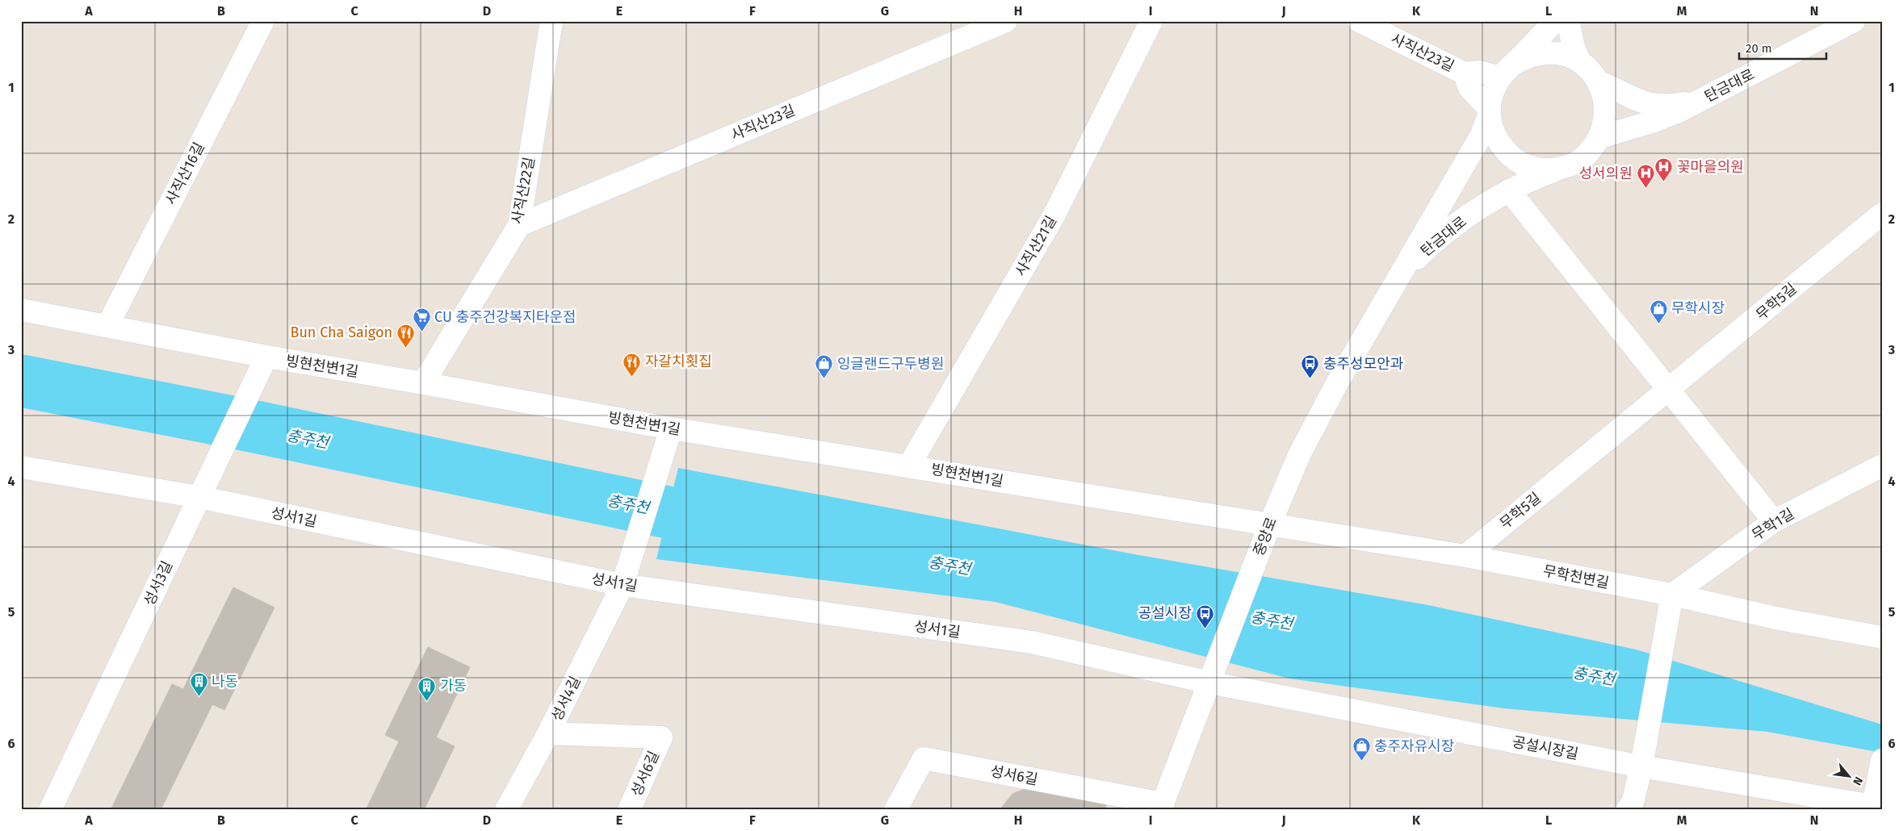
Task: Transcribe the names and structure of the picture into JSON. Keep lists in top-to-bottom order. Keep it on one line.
{"streets":{"street":["사직산23길","탄금대로","사직산16길","사직산22길","사직산21길","무학5길","빙현천변1길","성서1길","무학1길","중앙로","무학천변길","성서3길","성서4길","공설시장길","성서6길"]},"crossings":[["사직산23길","사직산22길"],["탄금대로","중앙로"],["사직산16길","빙현천변1길"],["사직산22길","빙현천변1길"],["사직산21길","빙현천변1길"],["무학5길","무학천변길"],["빙현천변1길","중앙로"],["빙현천변1길","무학천변길"],["빙현천변1길","성서3길"],["빙현천변1길","성서4길"],["성서1길","중앙로"],["성서1길","성서3길"],["성서1길","성서4길"],["성서1길","공설시장길"],["무학1길","무학천변길"],["중앙로","무학천변길"],["중앙로","공설시장길"],["중앙로","성서6길"],["성서4길","성서6길"]],"water":["충주천"],"places":{"hospital":["꽃마을의원","성서의원"],"shop":["무학시장","잉글랜드구두병원","충주자유시장"],"supermarket":["CU 충주건강복지타운점"],"restaurant":["Bun Cha Saigon","자갈치횟집"],"bus stop":["충주성모안과","공설시장"],"building":["나동","가동"]},"scale_bar":"20 m","north":"bottom right","grid":{"columns":["A","B","C","D","E","F","G","H","I","J","K","L","M","N"],"rows":["1","2","3","4","5","6"]}}
